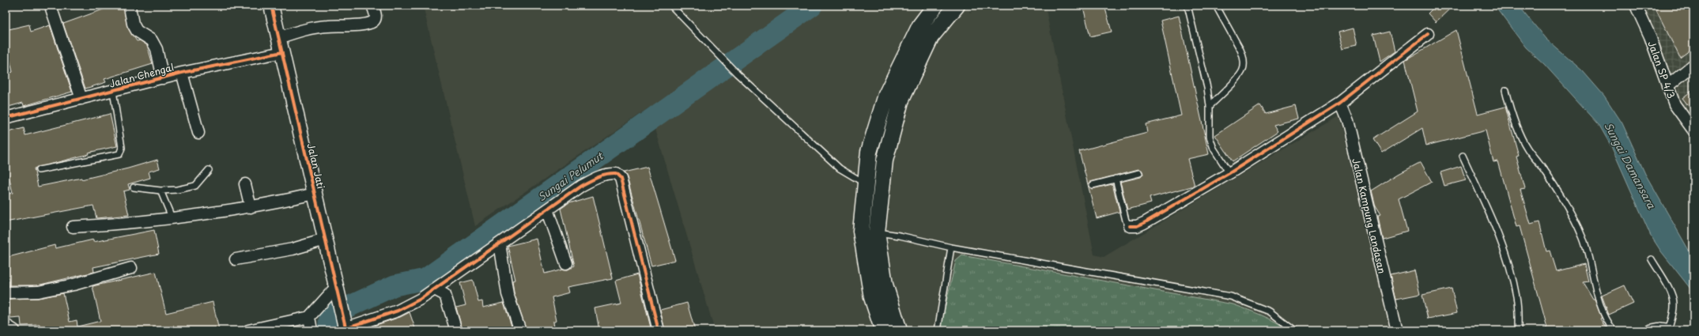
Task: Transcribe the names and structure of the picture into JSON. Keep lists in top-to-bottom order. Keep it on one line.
{"streets":{"street":["Jalan SP 4/3","Jalan Chengal","Jalan Jati","Jalan Kampung Landasan"]},"crossings":[["Jalan Chengal","Jalan Jati"]],"water":["Sungai Damansara","Sungai Pelumut"]}
